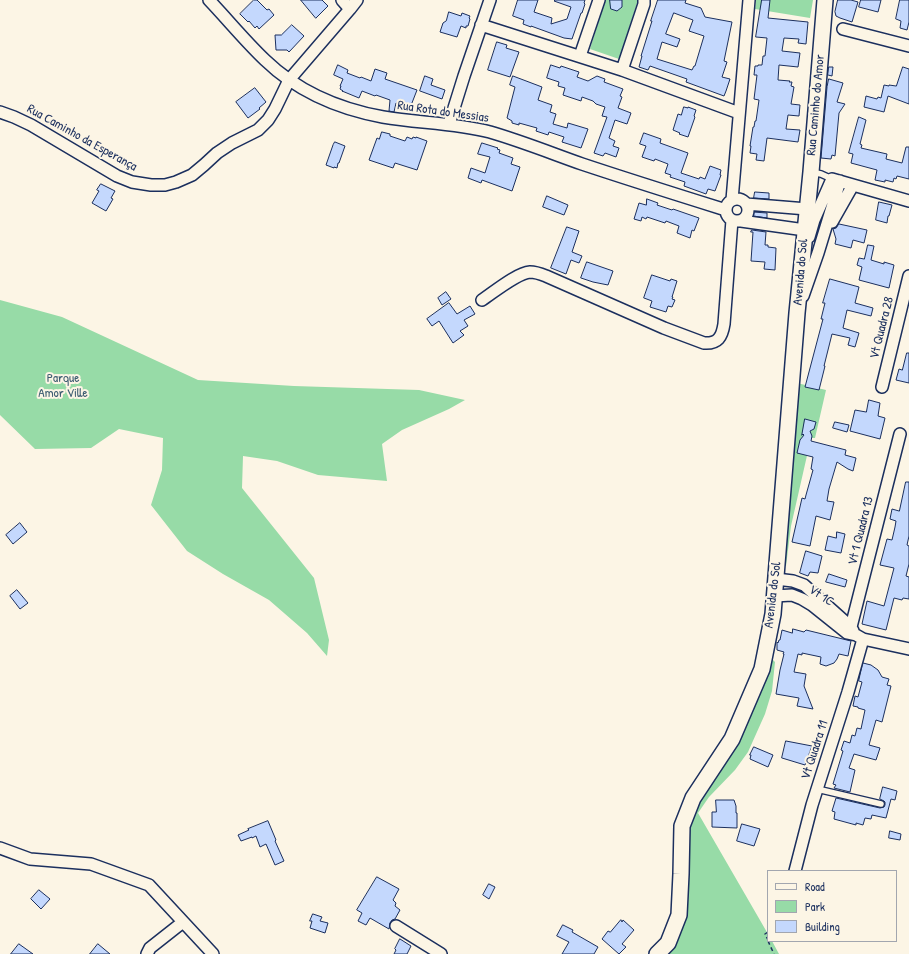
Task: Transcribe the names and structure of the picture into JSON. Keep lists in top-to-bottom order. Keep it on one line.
{"streets":{"street":["Rua Caminho do Amor","Rua Rota do Messias","Rua Caminho da Esperança","Avenida do Sol","Vt Quadra 28","Vt 1 Quadra 13","Vt 1C","Vt Quadra 11"]},"crossings":[["Rua Caminho do Amor","Avenida do Sol"],["Rua Rota do Messias","Rua Caminho da Esperança"],["Avenida do Sol","Vt 1C"],["Vt 1 Quadra 13","Vt 1C"],["Vt 1 Quadra 13","Vt Quadra 11"],["Vt 1C","Vt Quadra 11"]],"parks":["Parque Amor Ville"],"legend":["Road","Park","Building"]}
